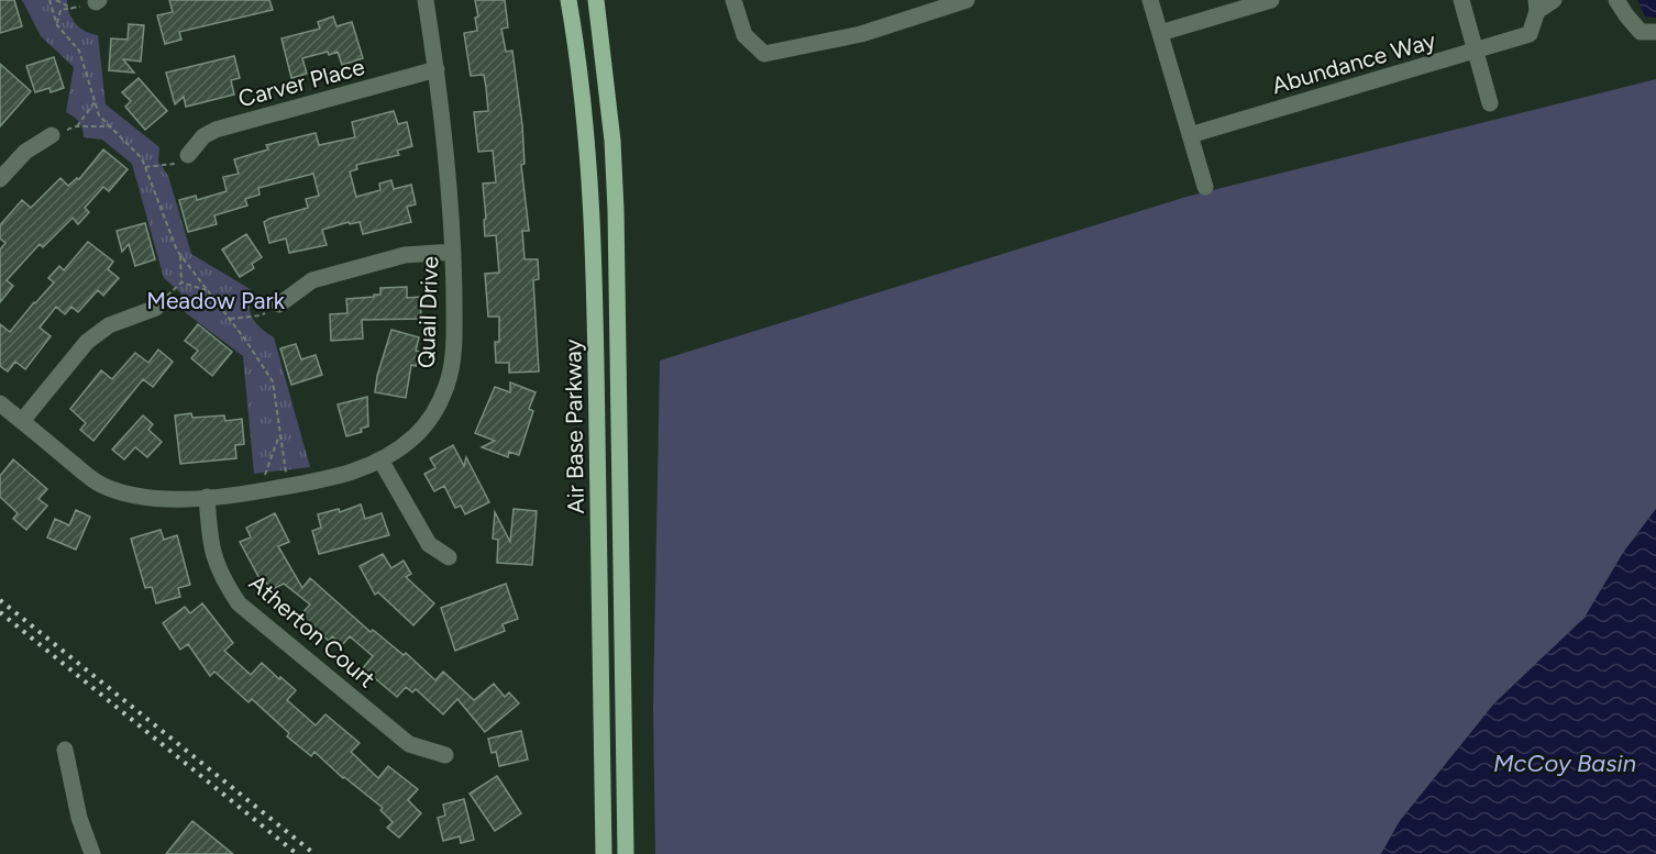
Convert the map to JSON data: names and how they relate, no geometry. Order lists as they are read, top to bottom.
{
  "streets": {
    "main road": ["Air Base Parkway"],
    "street": [
      "Abundance Way",
      "Carver Place",
      "Quail Drive",
      "Atherton Court"
    ]
  },
  "crossings": [
    ["Carver Place", "Quail Drive"],
    ["Quail Drive", "Atherton Court"]
  ],
  "water": ["McCoy Basin"],
  "parks": ["Meadow Park"]
}
